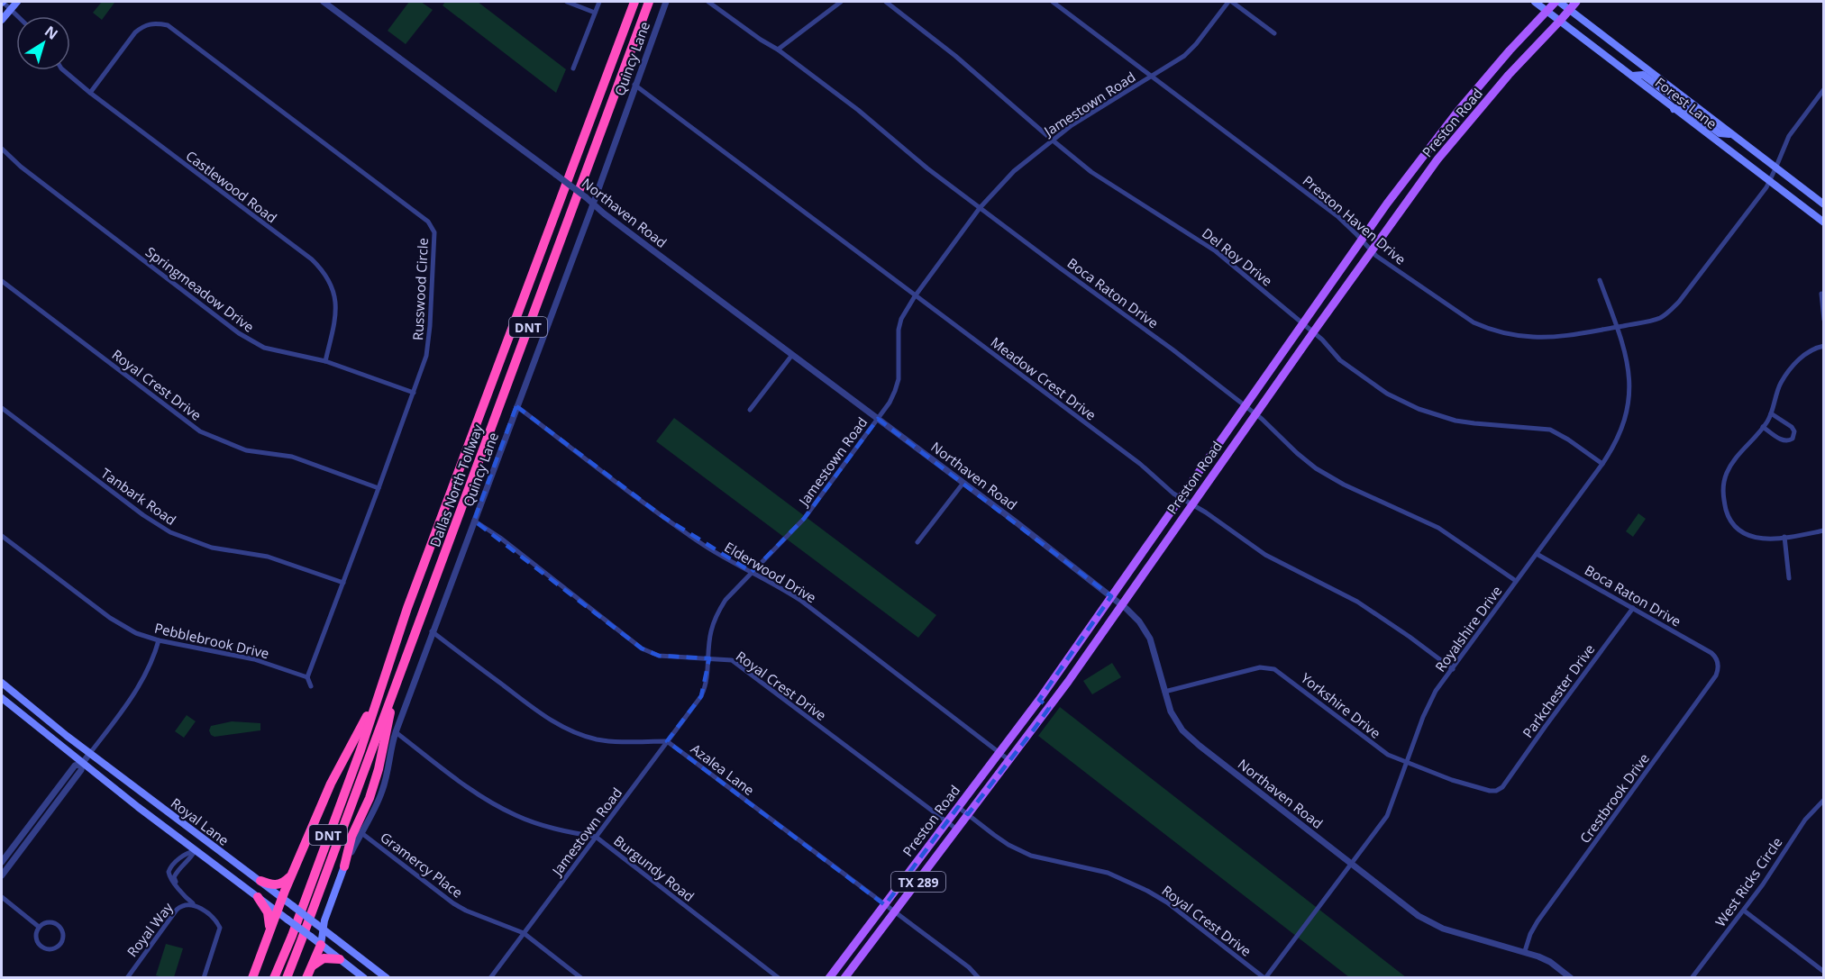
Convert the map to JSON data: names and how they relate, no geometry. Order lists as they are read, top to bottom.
{
  "streets": {
    "highway": ["DNT", "Dallas North Tollway"],
    "main road": [
      "Quincy Lane",
      "Forest Lane",
      "Preston Road",
      "Royal Lane",
      "TX 289"
    ],
    "street": [
      "Jamestown Road",
      "Castlewood Road",
      "Northaven Road",
      "Preston Haven Drive",
      "Del Roy Drive",
      "Springmeadow Drive",
      "Russwood Circle",
      "Boca Raton Drive",
      "Meadow Crest Drive",
      "Royal Crest Drive",
      "Tanbark Road",
      "Elderwood Drive",
      "Royalshire Drive",
      "Pebblebrook Drive",
      "Parkchester Drive",
      "Yorkshire Drive",
      "Azalea Lane",
      "Crestbrook Drive",
      "Gramercy Place",
      "Burgundy Road",
      "West Ricks Circle",
      "Royal Way"
    ]
  },
  "crossings": [
    ["Quincy Lane", "Northaven Road"],
    ["Quincy Lane", "Meadow Crest Drive"],
    ["Quincy Lane", "Royal Crest Drive"],
    ["Quincy Lane", "Elderwood Drive"],
    ["Quincy Lane", "Royal Lane"],
    ["Quincy Lane", "Gramercy Place"],
    ["Quincy Lane", "Burgundy Road"],
    ["Forest Lane", "Preston Road"],
    ["Forest Lane", "Preston Haven Drive"],
    ["Jamestown Road", "Northaven Road"],
    ["Jamestown Road", "Preston Haven Drive"],
    ["Jamestown Road", "Del Roy Drive"],
    ["Jamestown Road", "Boca Raton Drive"],
    ["Jamestown Road", "Meadow Crest Drive"],
    ["Jamestown Road", "Royal Crest Drive"],
    ["Jamestown Road", "Elderwood Drive"],
    ["Jamestown Road", "Azalea Lane"],
    ["Jamestown Road", "Gramercy Place"],
    ["Jamestown Road", "Burgundy Road"],
    ["Preston Road", "Northaven Road"],
    ["Preston Road", "Preston Haven Drive"],
    ["Preston Road", "Del Roy Drive"],
    ["Preston Road", "Boca Raton Drive"],
    ["Preston Road", "Meadow Crest Drive"],
    ["Preston Road", "Royal Crest Drive"],
    ["Preston Road", "Elderwood Drive"],
    ["Preston Road", "Azalea Lane"],
    ["Castlewood Road", "Springmeadow Drive"],
    ["Castlewood Road", "Russwood Circle"],
    ["Northaven Road", "Royalshire Drive"],
    ["Northaven Road", "Yorkshire Drive"],
    ["Northaven Road", "Crestbrook Drive"],
    ["Preston Haven Drive", "Royalshire Drive"],
    ["Del Roy Drive", "Royalshire Drive"],
    ["Springmeadow Drive", "Russwood Circle"],
    ["Russwood Circle", "Royal Crest Drive"],
    ["Russwood Circle", "Tanbark Road"],
    ["Russwood Circle", "Pebblebrook Drive"],
    ["Boca Raton Drive", "Royalshire Drive"],
    ["Boca Raton Drive", "Parkchester Drive"],
    ["Boca Raton Drive", "Crestbrook Drive"],
    ["Meadow Crest Drive", "Royalshire Drive"],
    ["Royal Crest Drive", "Royalshire Drive"],
    ["Royalshire Drive", "Yorkshire Drive"],
    ["Parkchester Drive", "Yorkshire Drive"],
    ["Royal Lane", "Royal Way"]
  ],
  "north": "top right"
}
